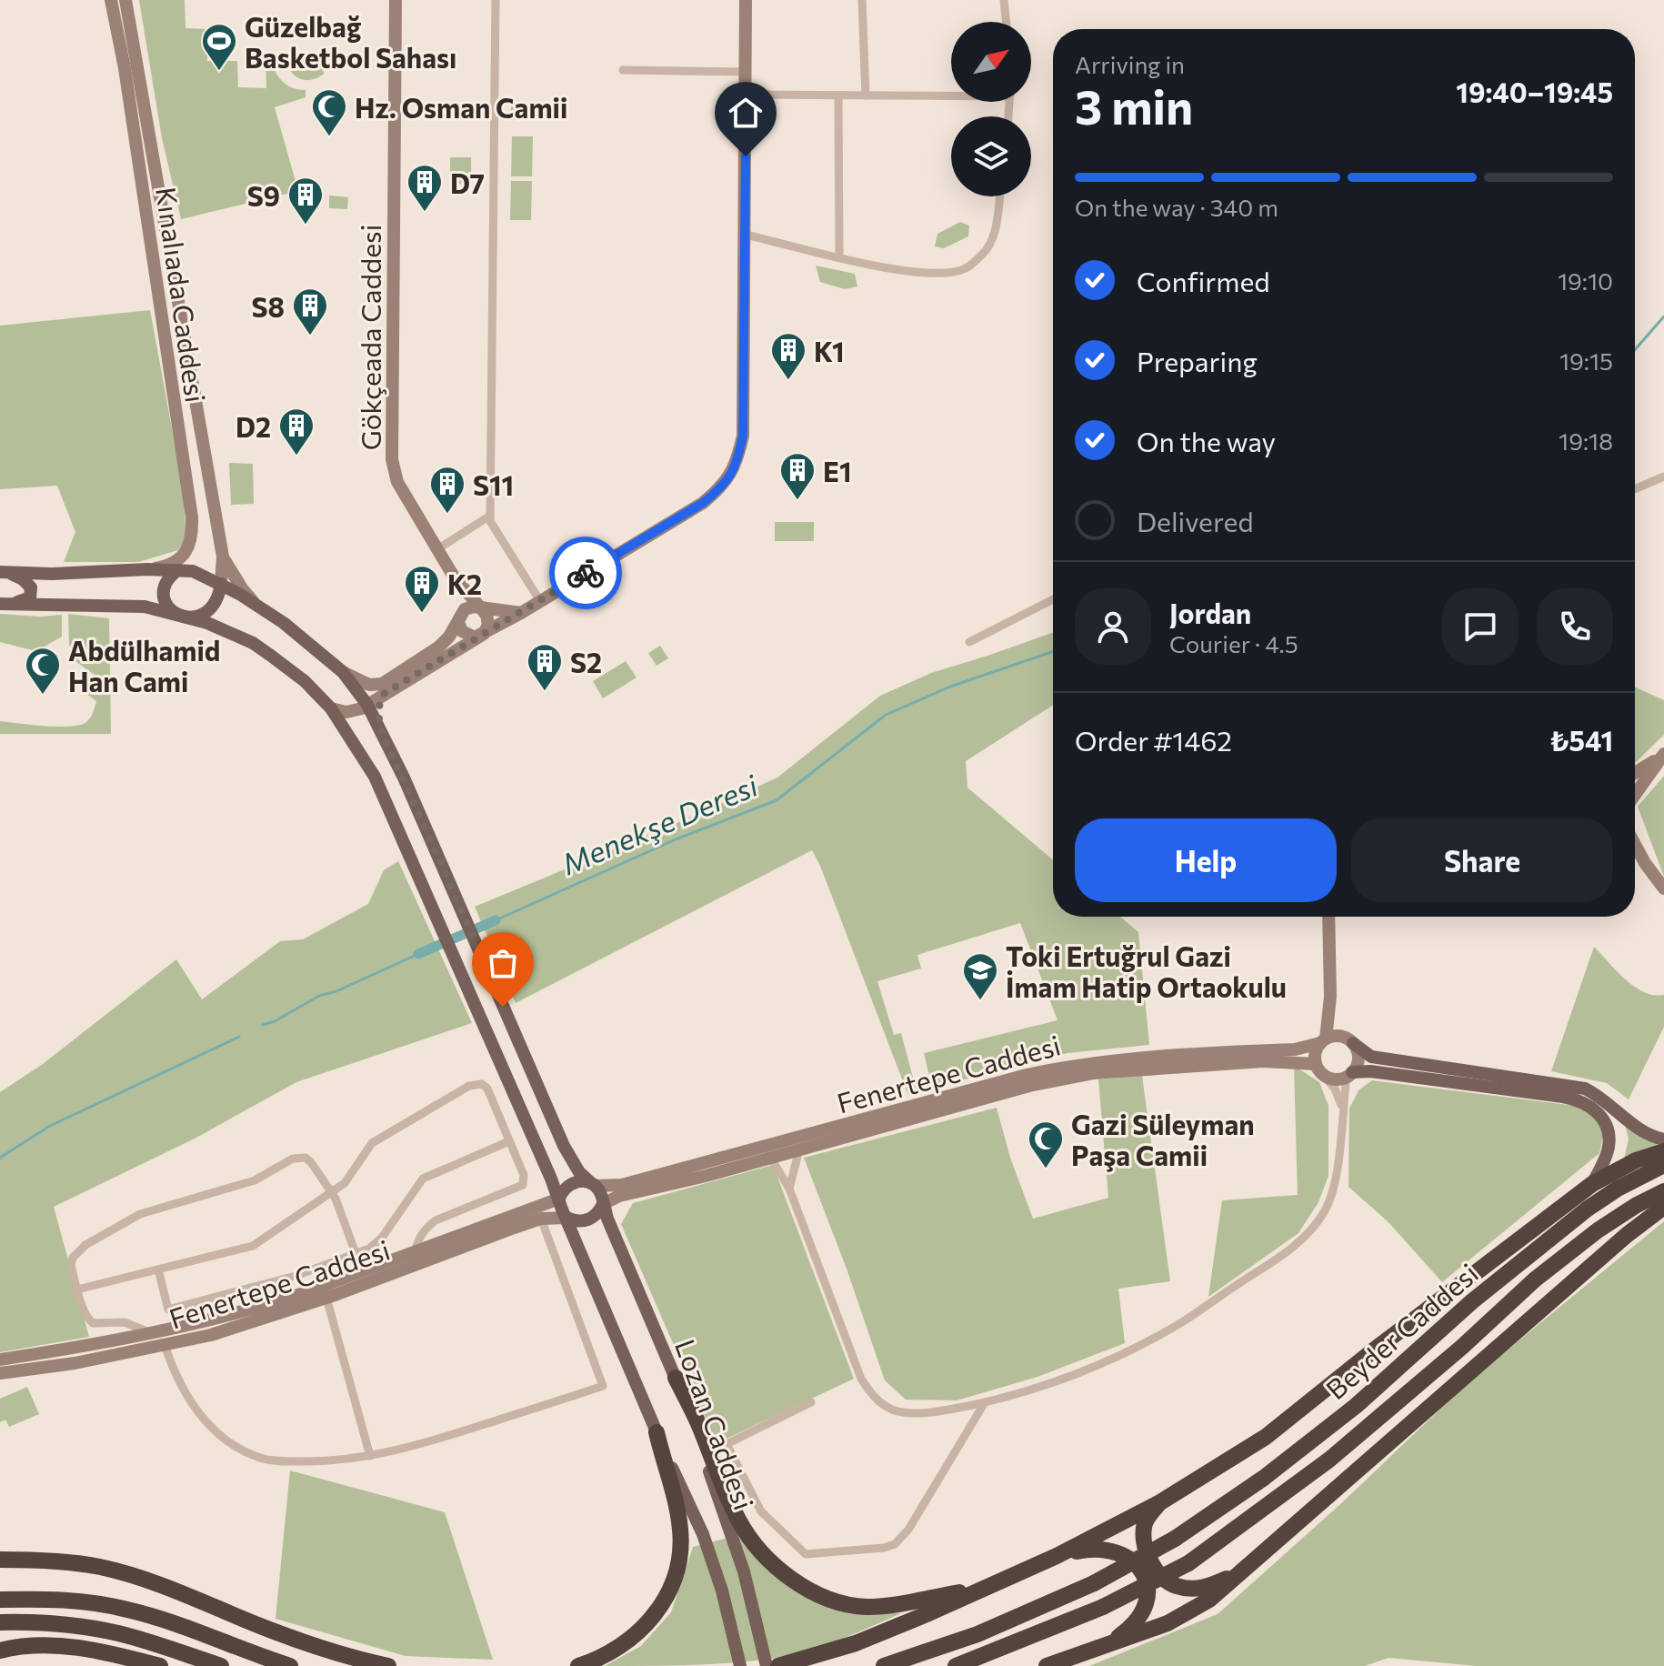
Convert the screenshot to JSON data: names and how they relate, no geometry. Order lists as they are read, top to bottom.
{
  "streets": {
    "highway": ["Beyder Caddesi"],
    "main road": ["Lozan Caddesi"],
    "street": ["Kınalıada Caddesi", "Gökçeada Caddesi", "Fenertepe Caddesi"]
  },
  "crossings": [
    ["Fenertepe Caddesi", "Lozan Caddesi"]
  ],
  "water": ["Menekşe Deresi"],
  "places": {
    "sports": ["Güzelbağ Basketbol Sahası"],
    "mosque": ["Hz. Osman Camii", "Abdülhamid Han Cami", "Gazi Süleyman Paşa Camii"],
    "building": [
      "D7",
      "S9",
      "S8",
      "K1",
      "D2",
      "E1",
      "S11",
      "K2",
      "S2"
    ],
    "school or university": ["Toki Ertuğrul Gazi İmam Hatip Ortaokulu"]
  },
  "north": "top right",
  "page": {
    "heading": ["3 min", "Arriving in", "19:40–19:45"],
    "panel": [
      "Jordan",
      "Courier · 4.5",
      "Order #1462",
      "₺541"
    ],
    "bar": "On the way · 340 m",
    "list": [
      ["Confirmed", "19:10"],
      ["Preparing", "19:15"],
      ["On the way", "19:18"],
      "Delivered"
    ],
    "buttons": ["Help", "Share"]
  }
}
